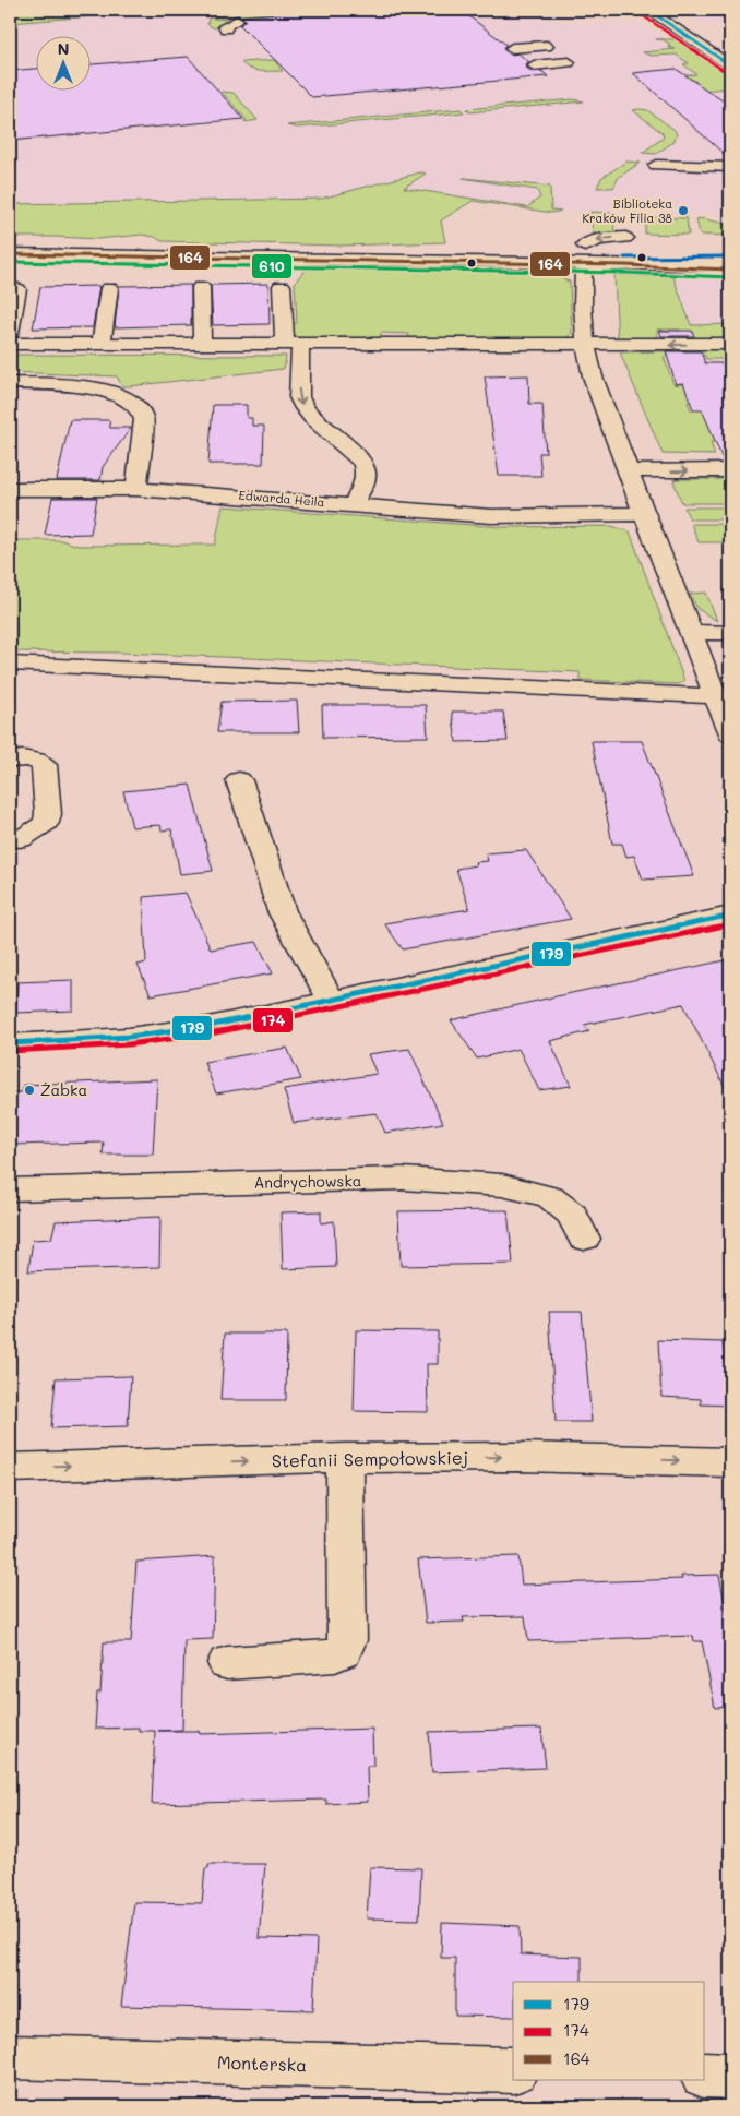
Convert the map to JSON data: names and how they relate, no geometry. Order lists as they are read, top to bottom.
{
  "streets": {
    "street": [
      "Edwarda Heila",
      "Andrychowska",
      "Stefanii Sempołowskiej",
      "Monterska"
    ]
  },
  "one_way": ["Stefanii Sempołowskiej"],
  "places": ["Biblioteka Kraków Filia 38", "Żabka"],
  "lines": [
    "transit line 179",
    "transit line 174",
    "transit line 164",
    "transit line 610"
  ],
  "legend": ["179", "174", "164"],
  "north": "top"
}
